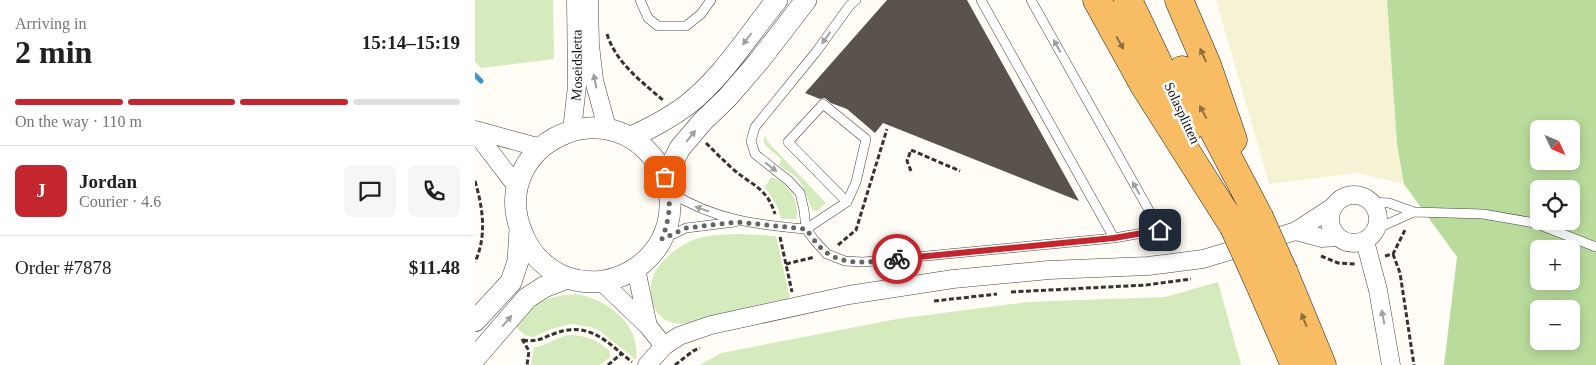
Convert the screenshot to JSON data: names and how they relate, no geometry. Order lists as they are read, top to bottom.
{
  "streets": {
    "highway": ["Solasplitten"],
    "street": ["Moseidsletta"]
  },
  "north": "bottom right",
  "page": {
    "heading": ["2 min", "Arriving in", "15:14–15:19"],
    "panel": [
      "Jordan",
      "Courier · 4.6",
      "Order #7878",
      "$11.48"
    ],
    "bar": "On the way · 110 m",
    "map_buttons": ["+", "−"],
    "round": "J"
  }
}
